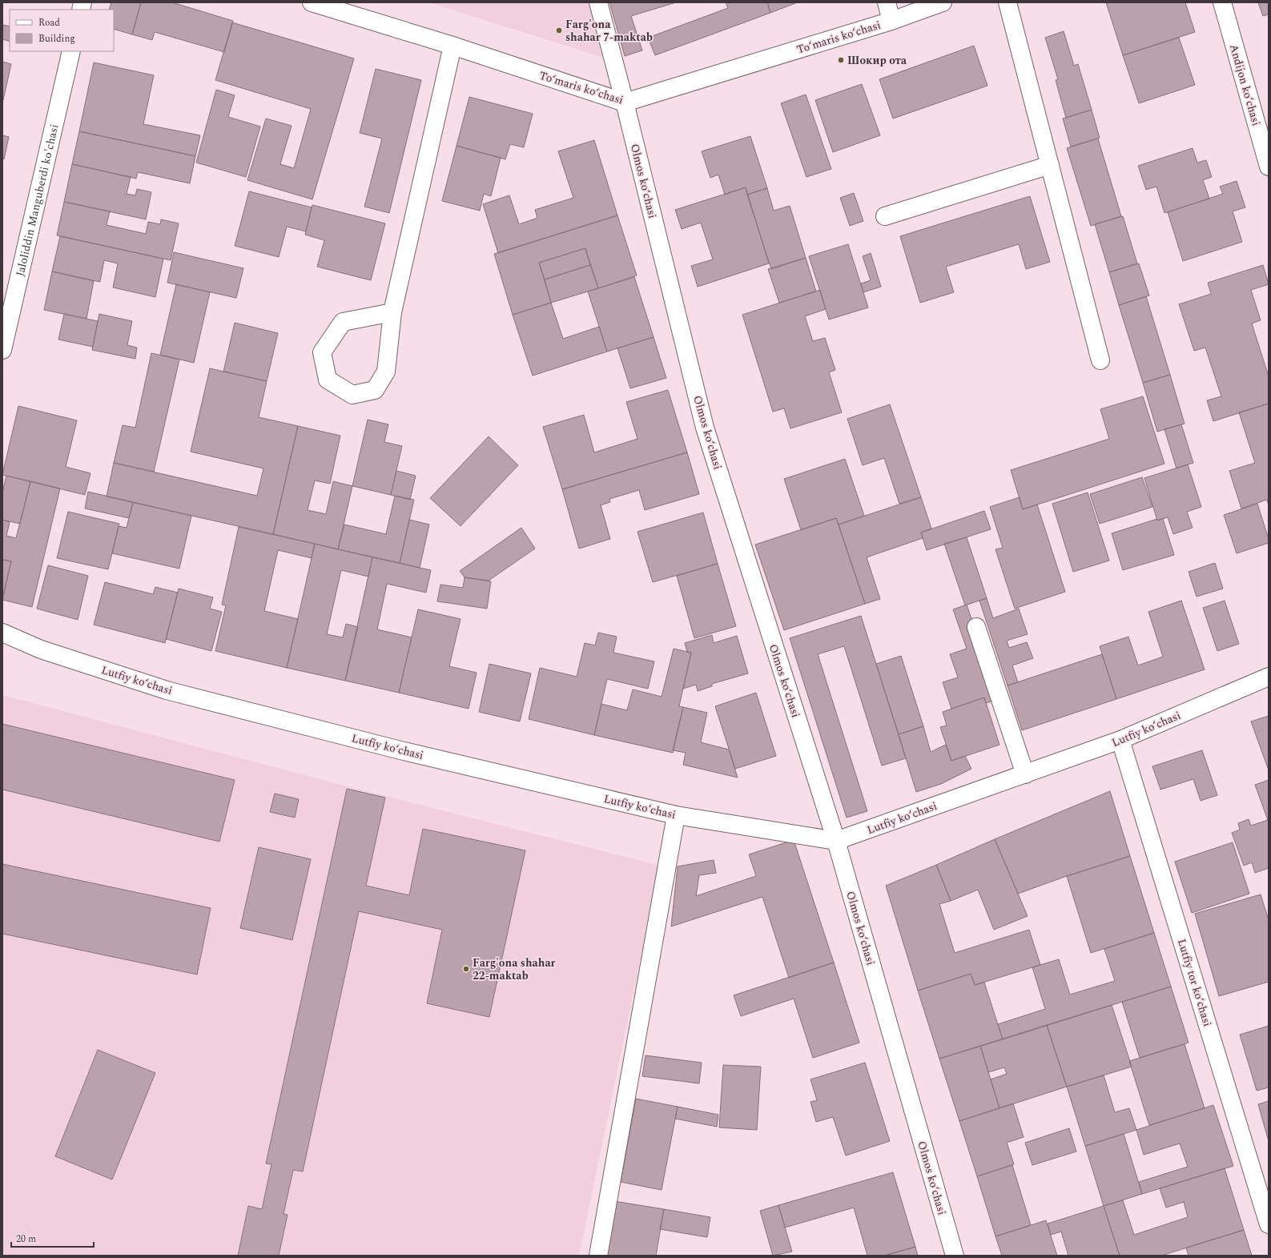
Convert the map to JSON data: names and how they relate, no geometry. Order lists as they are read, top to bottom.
{
  "streets": {
    "street": [
      "Toʻmaris koʻchasi",
      "Andijon koʻchasi",
      "Olmos koʻchasi",
      "Jaloliddin Manguberdi ko'chasi",
      "Lutfiy koʻchasi",
      "Lutfiy tor koʻchasi"
    ]
  },
  "crossings": [
    ["Toʻmaris koʻchasi", "Olmos koʻchasi"],
    ["Olmos koʻchasi", "Lutfiy koʻchasi"],
    ["Lutfiy koʻchasi", "Lutfiy tor koʻchasi"]
  ],
  "places": ["Farg'ona shahar 7-maktab", "Шокир ота", "Farg'ona shahar 22-maktab"],
  "legend": ["Road", "Building"],
  "scale_bar": "20 m"
}
